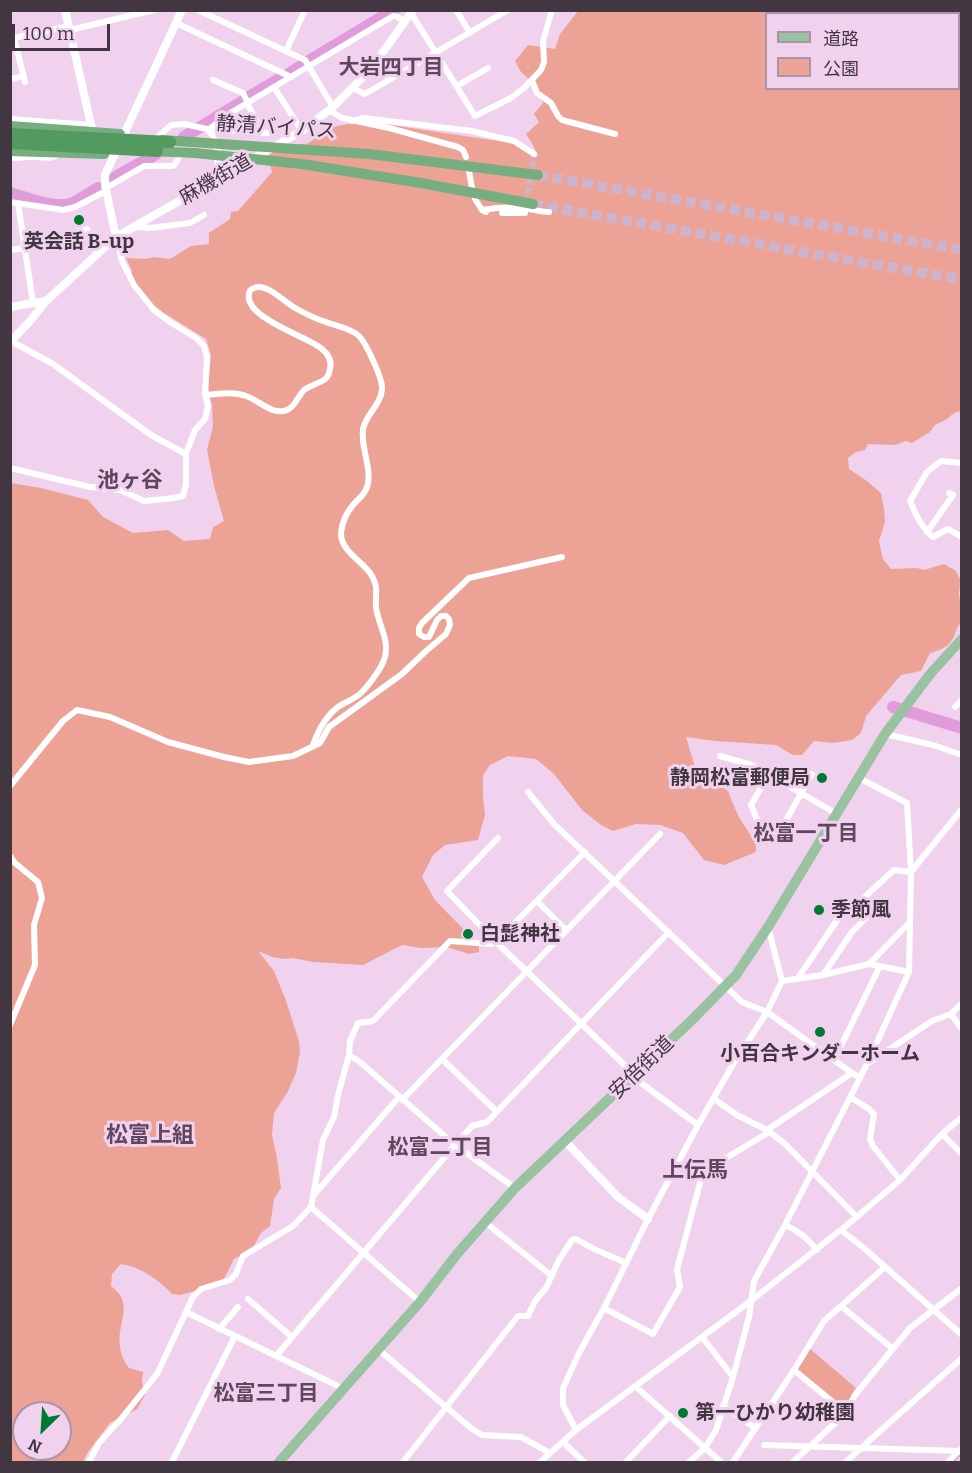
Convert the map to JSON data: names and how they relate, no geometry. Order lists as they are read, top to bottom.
{
  "streets": {
    "highway": ["静清バイパス"],
    "main road": ["安倍街道"],
    "street": ["麻機街道"]
  },
  "districts": [
    "大岩四丁目",
    "池ヶ谷",
    "松富一丁目",
    "松富上組",
    "松富二丁目",
    "上伝馬",
    "松富三丁目"
  ],
  "places": [
    "英会話 B-up",
    "静岡松富郵便局",
    "季節風",
    "白髭神社",
    "小百合キンダーホーム",
    "第一ひかり幼稚園"
  ],
  "legend": ["道路", "公園"],
  "scale_bar": "100 m",
  "north": "bottom left"
}
